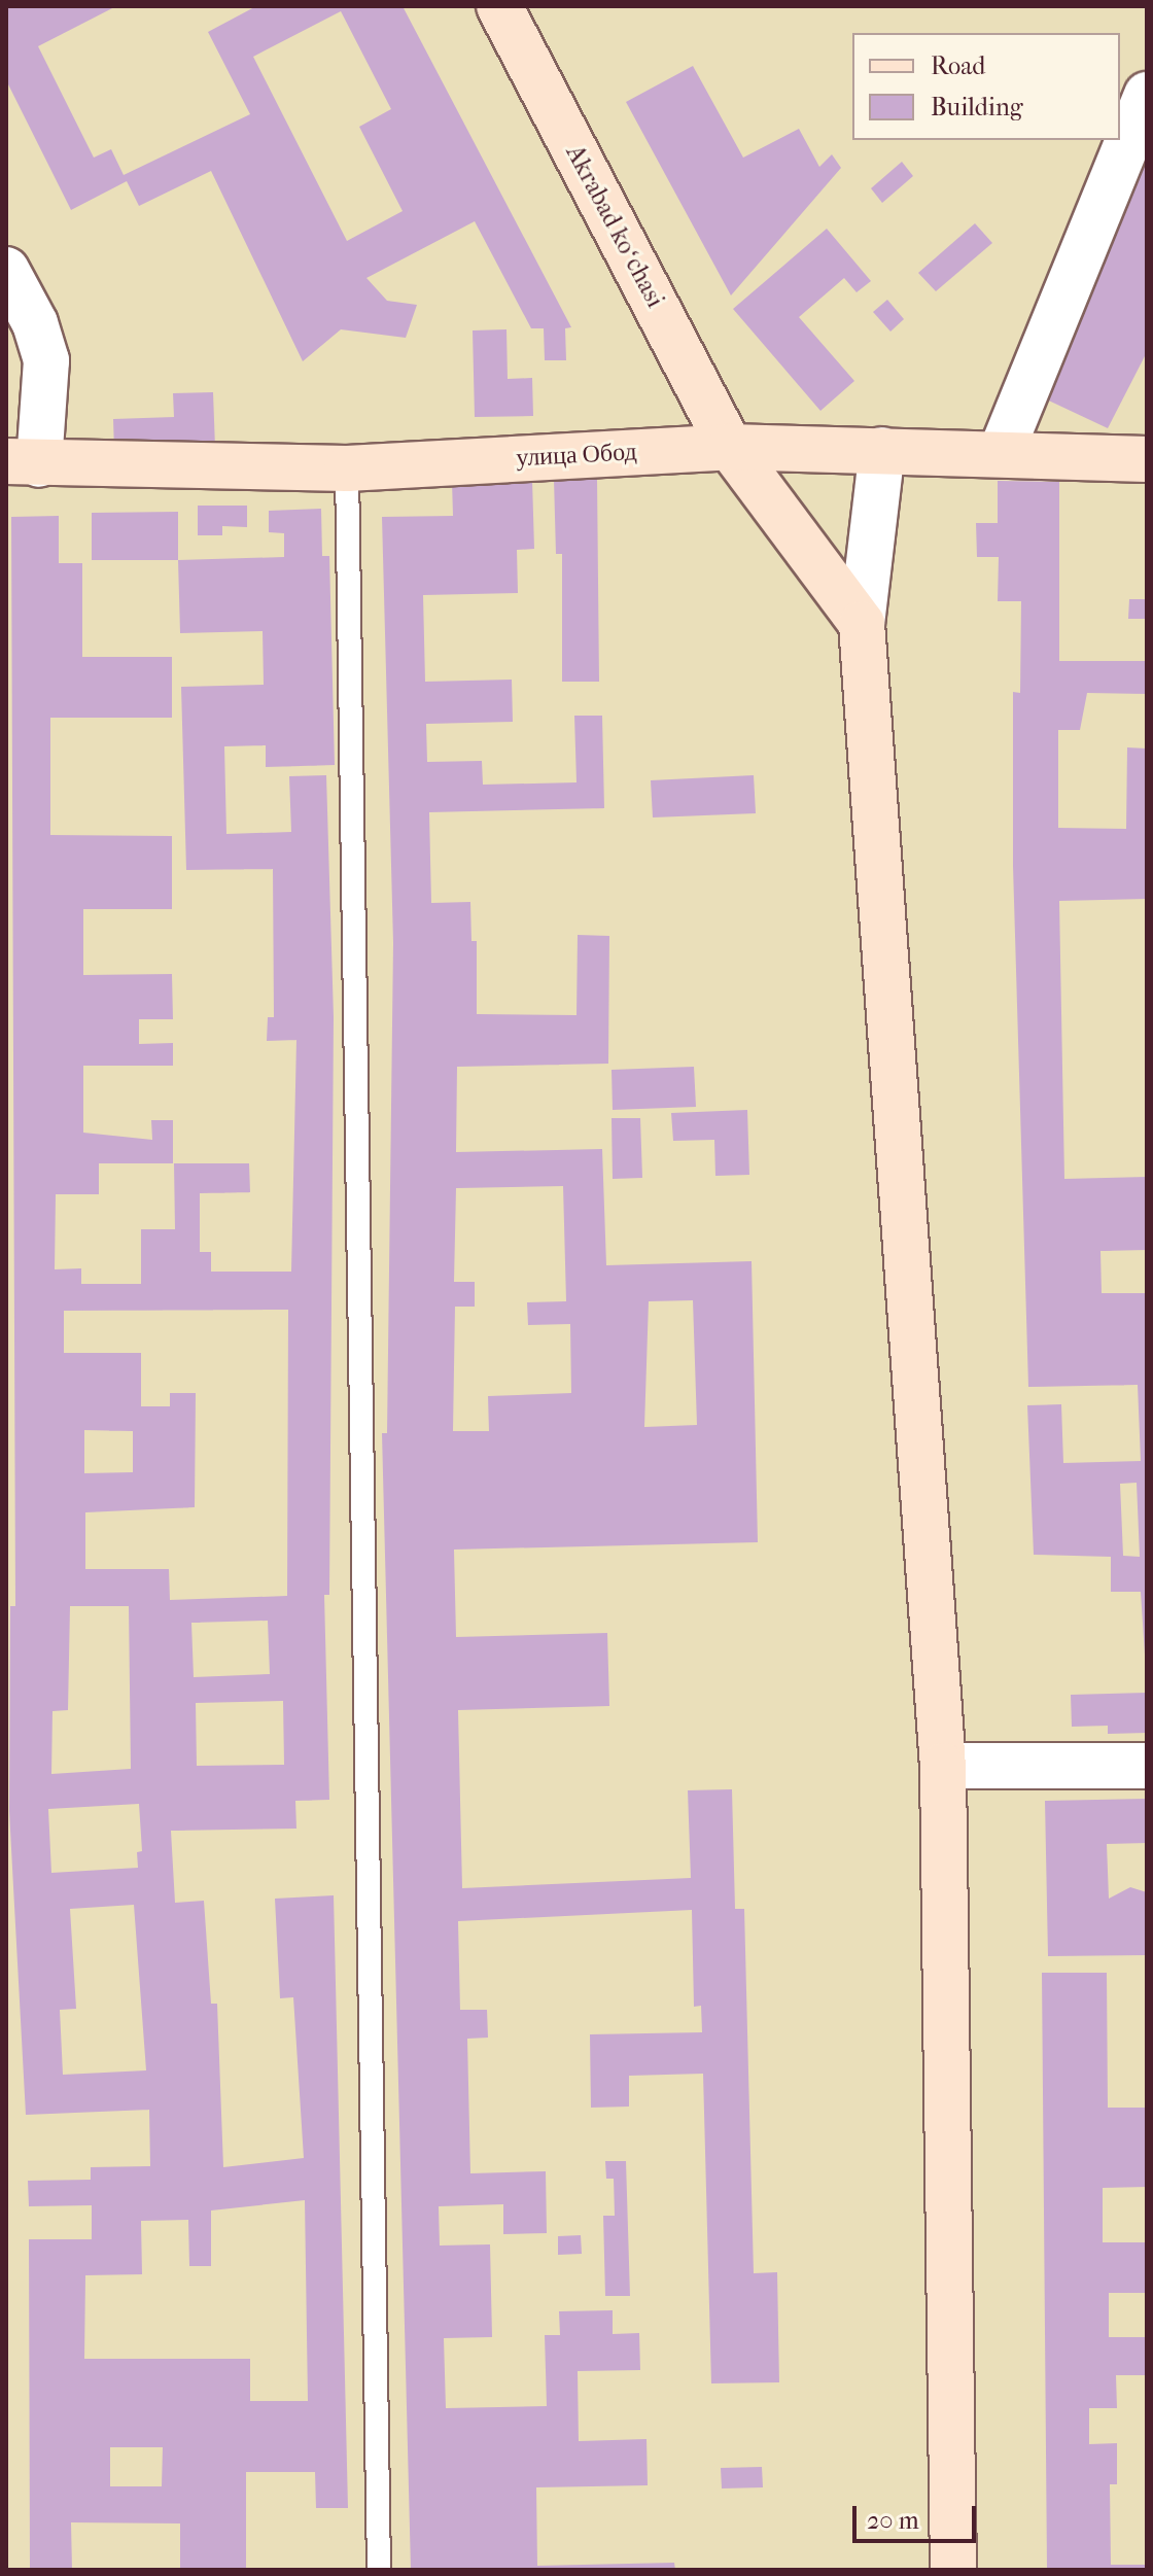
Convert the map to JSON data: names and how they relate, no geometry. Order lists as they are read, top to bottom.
{
  "streets": {
    "street": ["Akrabad koʻchasi", "улица Обод"]
  },
  "crossings": [
    ["Akrabad koʻchasi", "улица Обод"]
  ],
  "legend": ["Road", "Building"],
  "scale_bar": "20 m"
}
